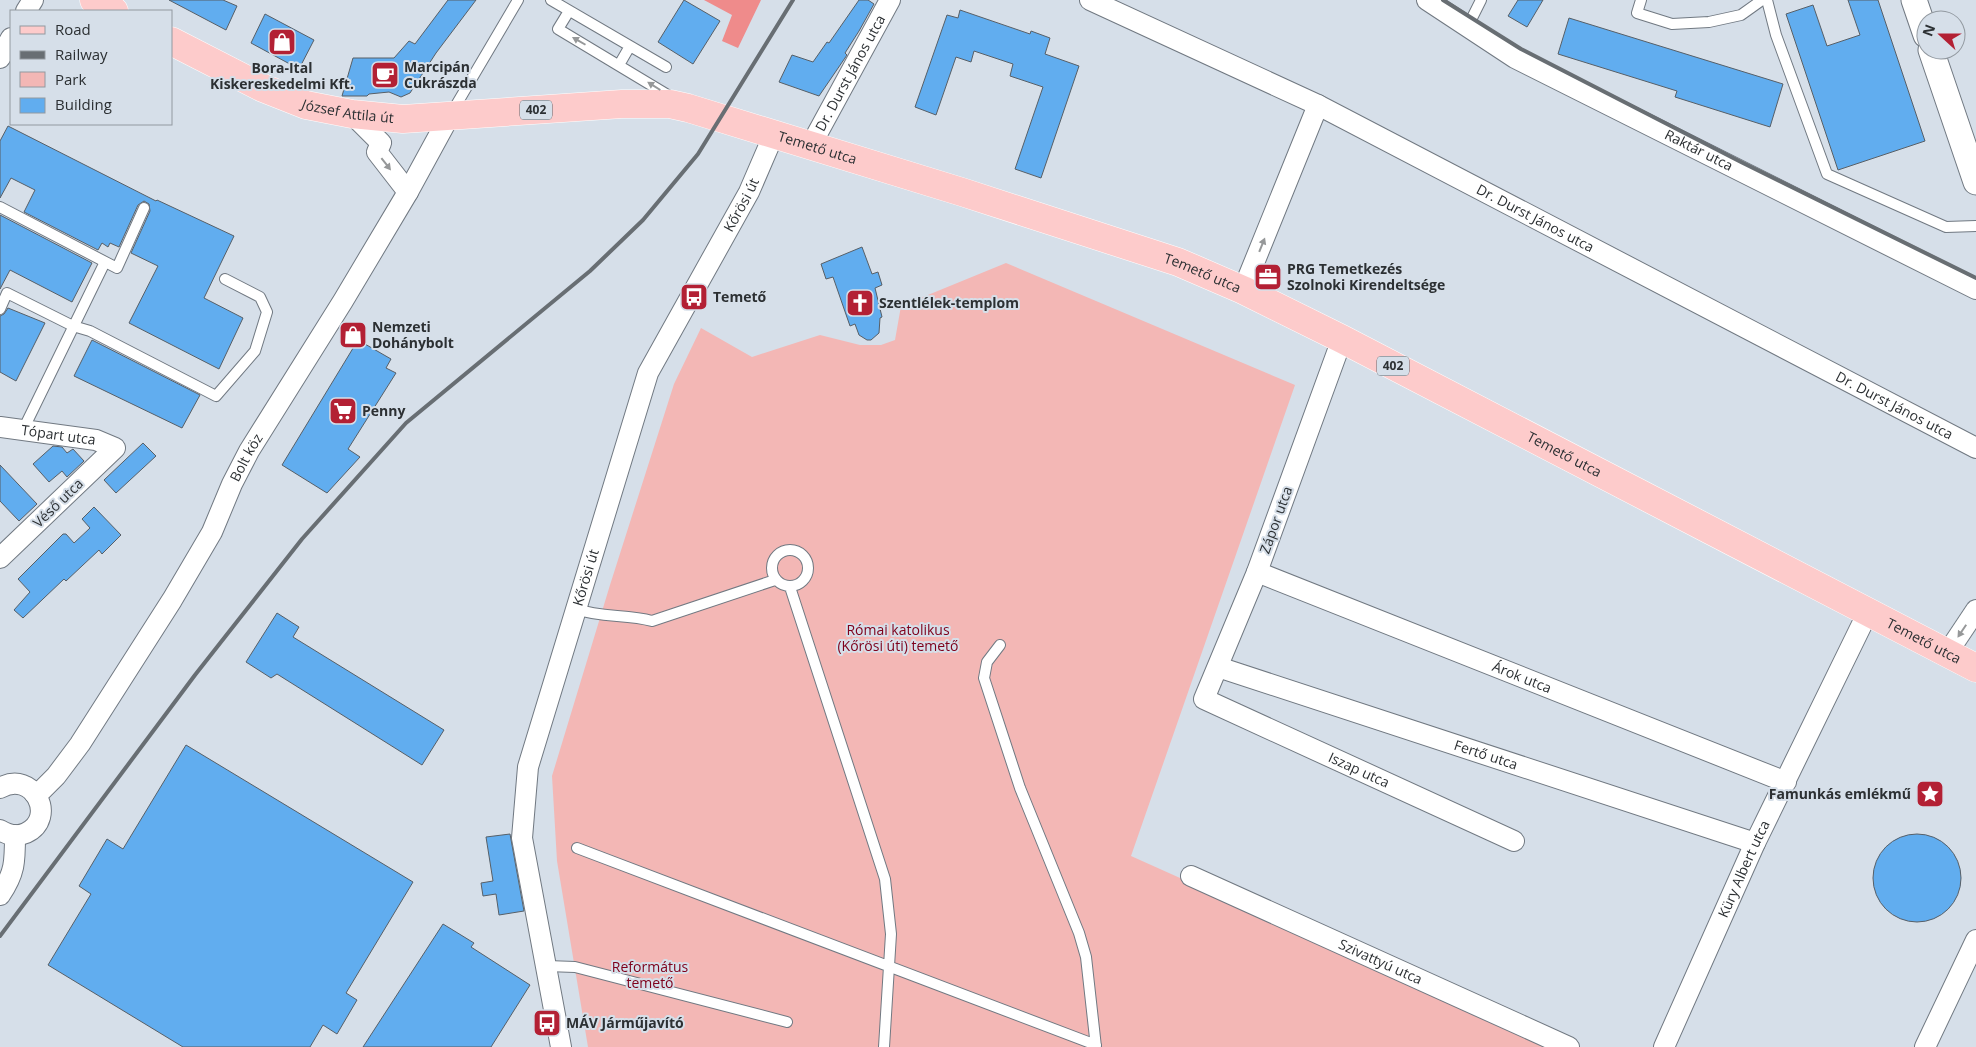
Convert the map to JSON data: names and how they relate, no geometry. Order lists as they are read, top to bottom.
{
  "streets": {
    "main road": ["József Attila út", "402", "Temető utca"],
    "street": [
      "Dr. Durst János utca",
      "Raktár utca",
      "Kőrösi út",
      "Tópart utca",
      "Bolt köz",
      "Véső utca",
      "Zápor utca",
      "Árok utca",
      "Fertő utca",
      "Iszap utca",
      "Küry Albert utca",
      "Szivattyú utca"
    ]
  },
  "crossings": [
    ["Dr. Durst János utca", "Temető utca"],
    ["József Attila út", "Temető utca"],
    ["József Attila út", "Bolt köz"],
    ["Temető utca", "Kőrösi út"],
    ["Temető utca", "Bolt köz"],
    ["Temető utca", "Zápor utca"],
    ["Temető utca", "Küry Albert utca"],
    ["Tópart utca", "Véső utca"],
    ["Zápor utca", "Árok utca"],
    ["Zápor utca", "Fertő utca"],
    ["Zápor utca", "Iszap utca"],
    ["Árok utca", "Küry Albert utca"],
    ["Fertő utca", "Küry Albert utca"]
  ],
  "parks": ["Római katolikus (Kőrösi úti) temető", "Református temető"],
  "places": {
    "shop": ["Bora-Ital Kiskereskedelmi Kft.", "Nemzeti Dohánybolt"],
    "cafe": ["Marcipán Cukrászda"],
    "office": ["PRG Temetkezés Szolnoki Kirendeltsége"],
    "bus stop": ["Temető", "MÁV Járműjavító"],
    "church": ["Szentlélek-templom"],
    "supermarket": ["Penny"],
    "place": ["Famunkás emlékmű"]
  },
  "legend": [
    "Road",
    "Railway",
    "Park",
    "Building"
  ],
  "north": "left"
}
